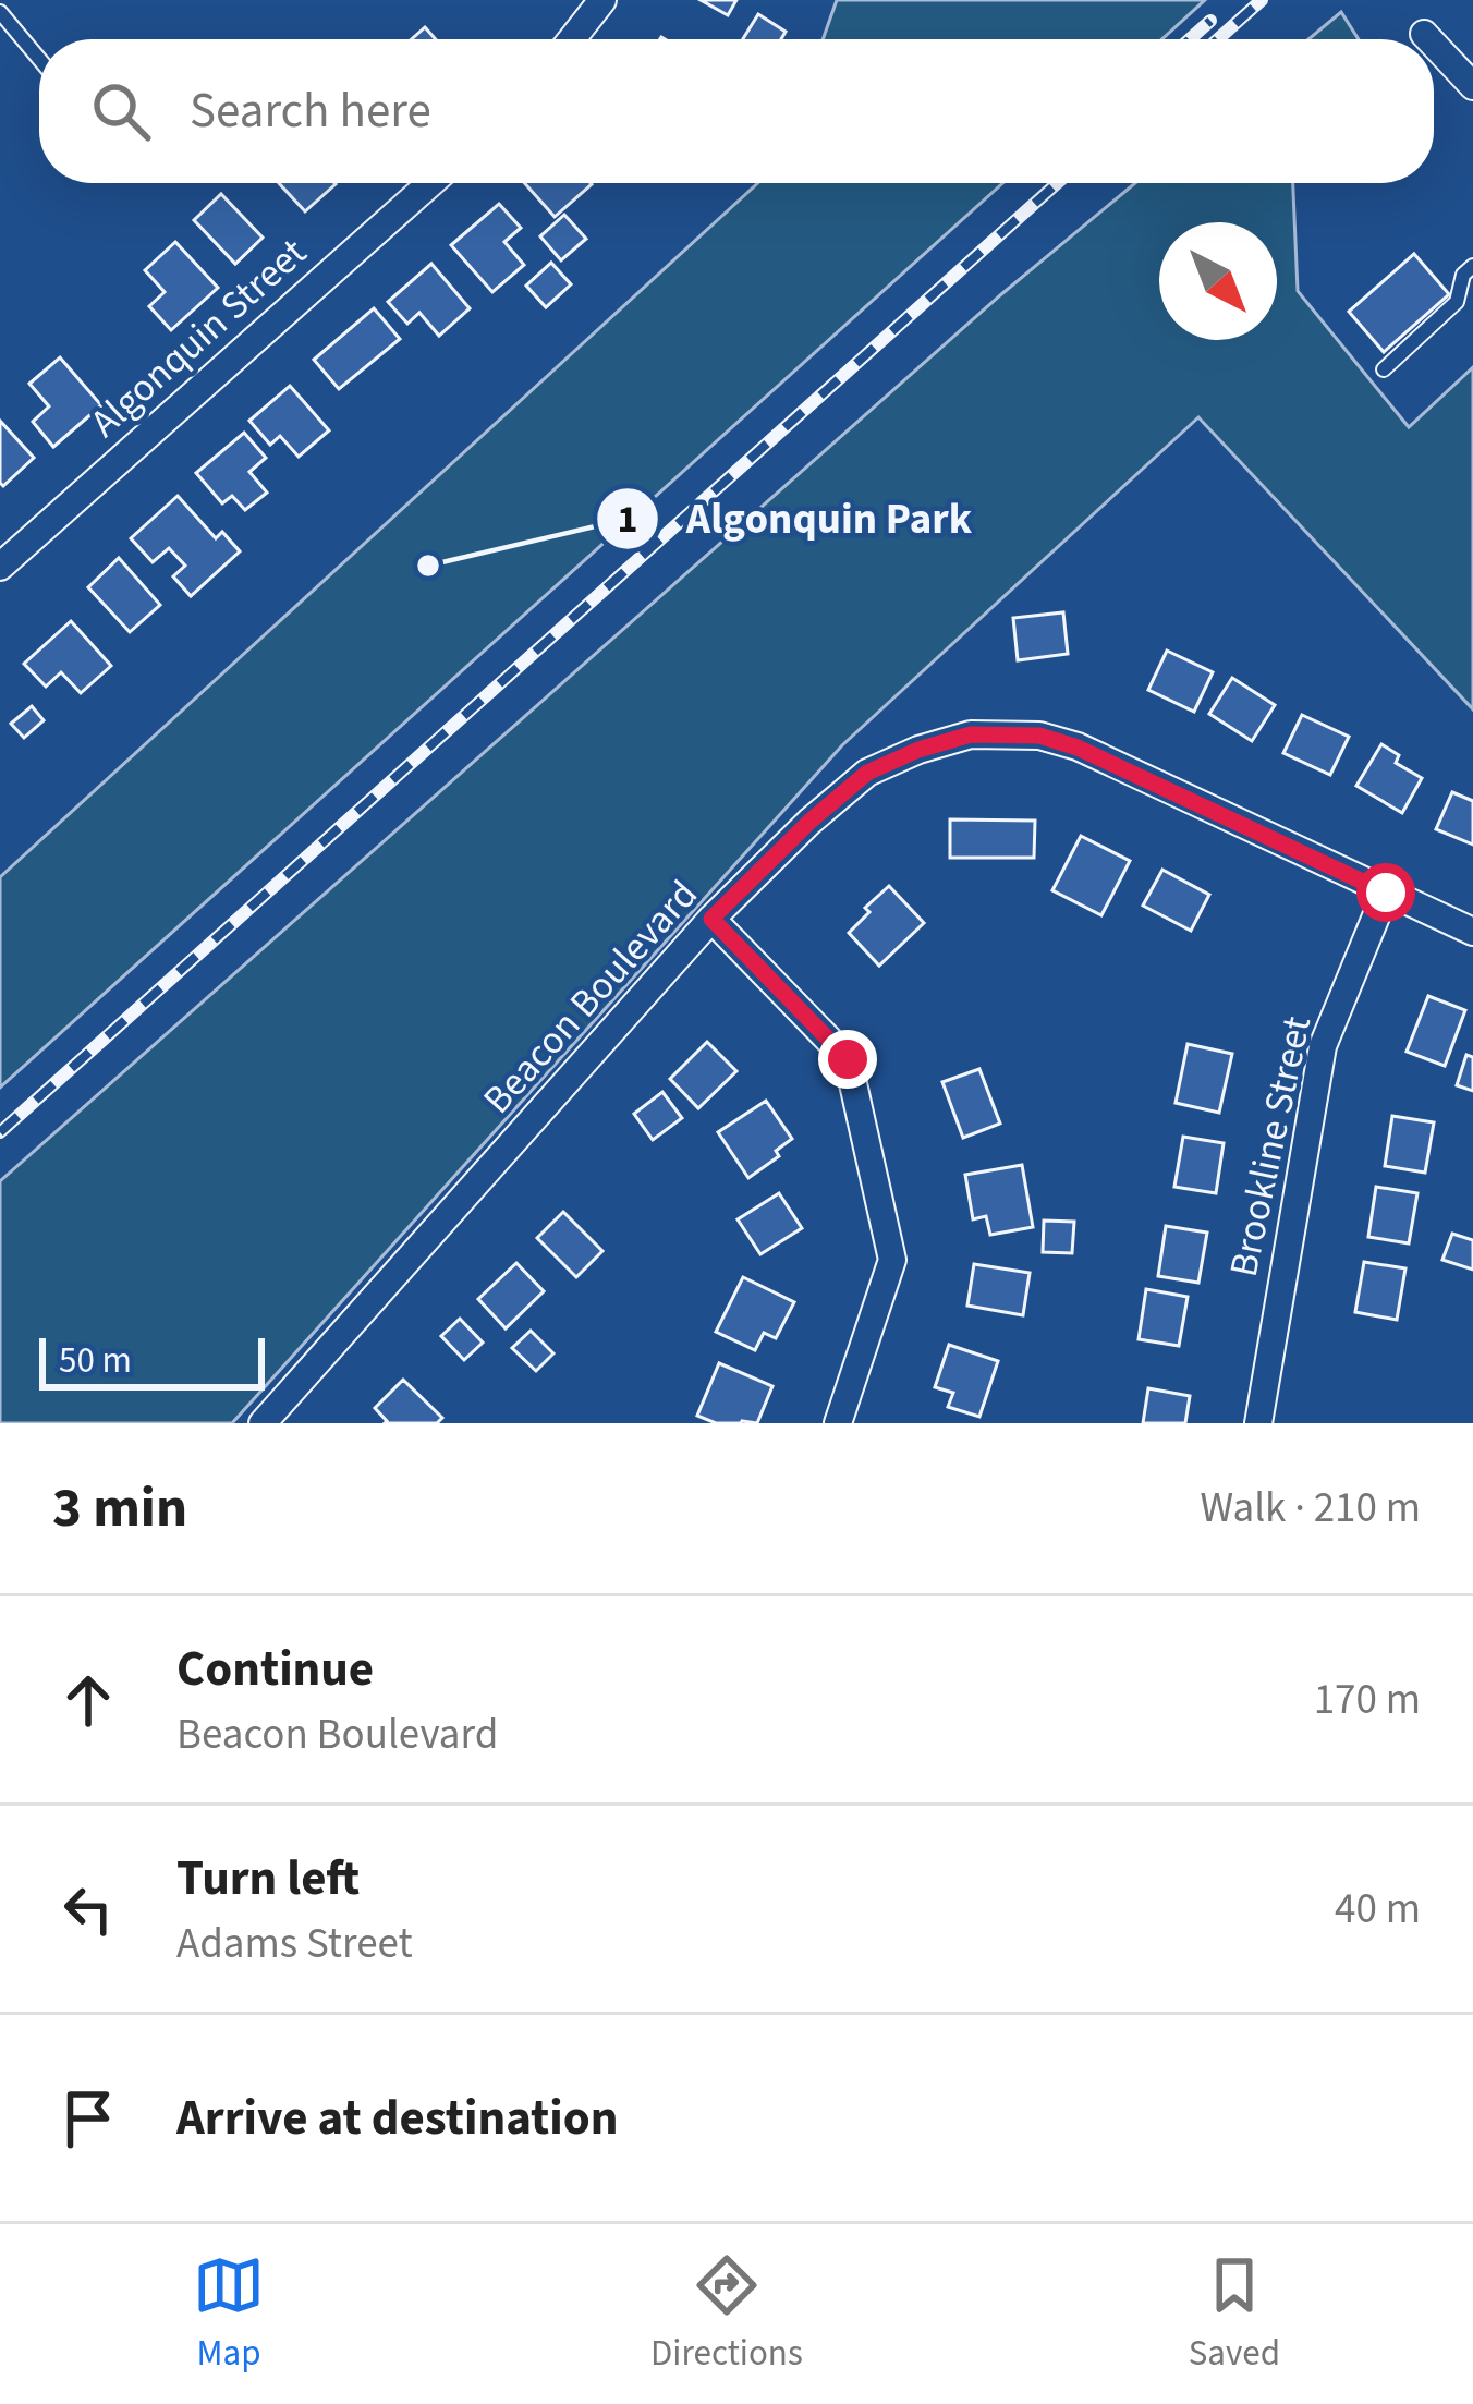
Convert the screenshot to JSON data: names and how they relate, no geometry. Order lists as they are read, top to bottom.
{
  "streets": {
    "street": ["Algonquin Street", "Beacon Boulevard", "Brookline Street"]
  },
  "crossings": [
    ["Beacon Boulevard", "Brookline Street"]
  ],
  "places": ["Algonquin Park"],
  "scale_bar": "50 m",
  "north": "bottom right",
  "page": {
    "search": "Search here",
    "scale": "50 m",
    "heading": ["3 min", "Walk · 210 m"],
    "list": [
      ["Continue", "Beacon Boulevard", "170 m"],
      ["Turn left", "Adams Street", "40 m"],
      "Arrive at destination"
    ],
    "nav": ["Map", "Directions", "Saved"]
  }
}
